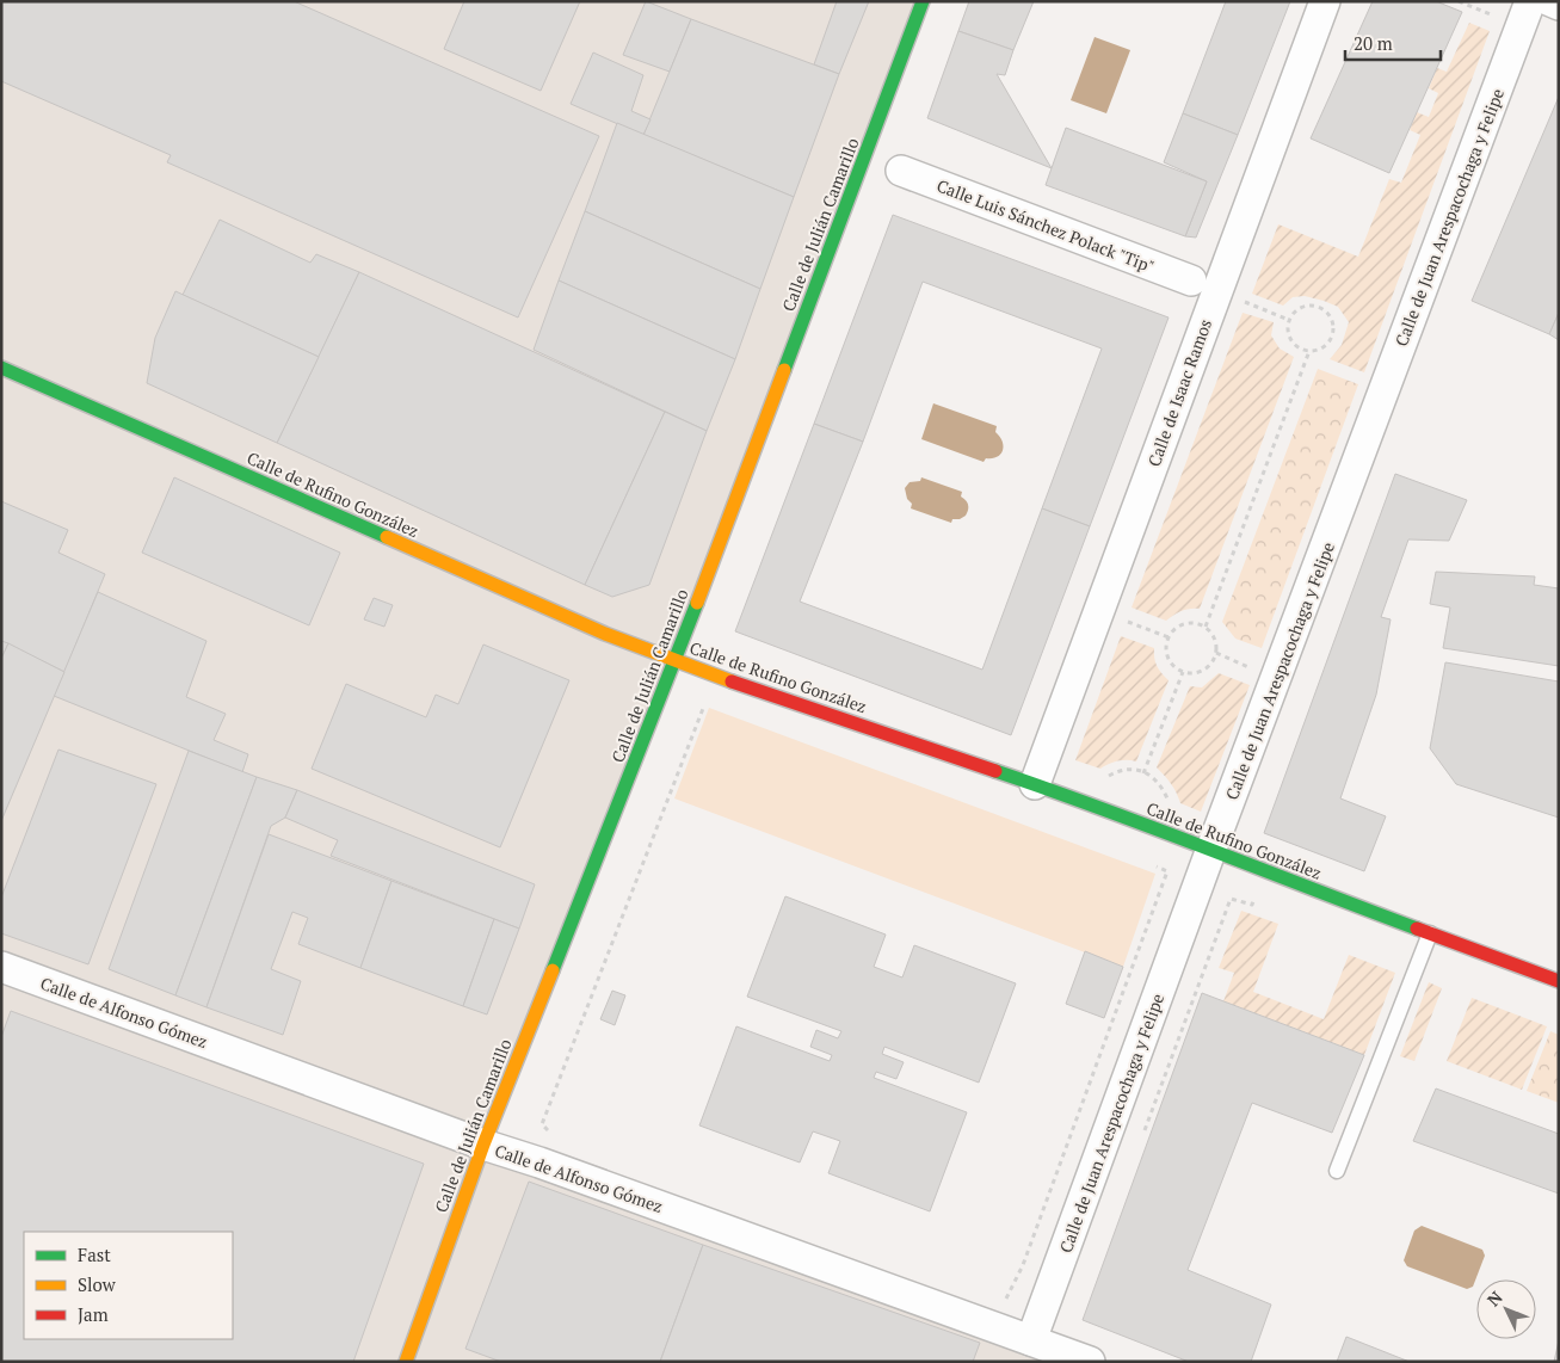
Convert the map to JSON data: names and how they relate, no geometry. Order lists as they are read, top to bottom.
{
  "streets": {
    "street": [
      "Calle de Juan Arespacochaga y Felipe",
      "Calle de Julián Camarillo",
      "Calle Luis Sánchez Polack \"Tip\"",
      "Calle de Isaac Ramos",
      "Calle de Rufino González",
      "Calle de Alfonso Gómez"
    ]
  },
  "crossings": [
    ["Calle de Juan Arespacochaga y Felipe", "Calle de Rufino González"],
    ["Calle de Juan Arespacochaga y Felipe", "Calle de Alfonso Gómez"],
    ["Calle de Julián Camarillo", "Calle de Rufino González"],
    ["Calle de Julián Camarillo", "Calle de Alfonso Gómez"],
    ["Calle de Isaac Ramos", "Calle de Rufino González"]
  ],
  "legend": ["Fast", "Slow", "Jam"],
  "scale_bar": "20 m",
  "north": "top left"
}
